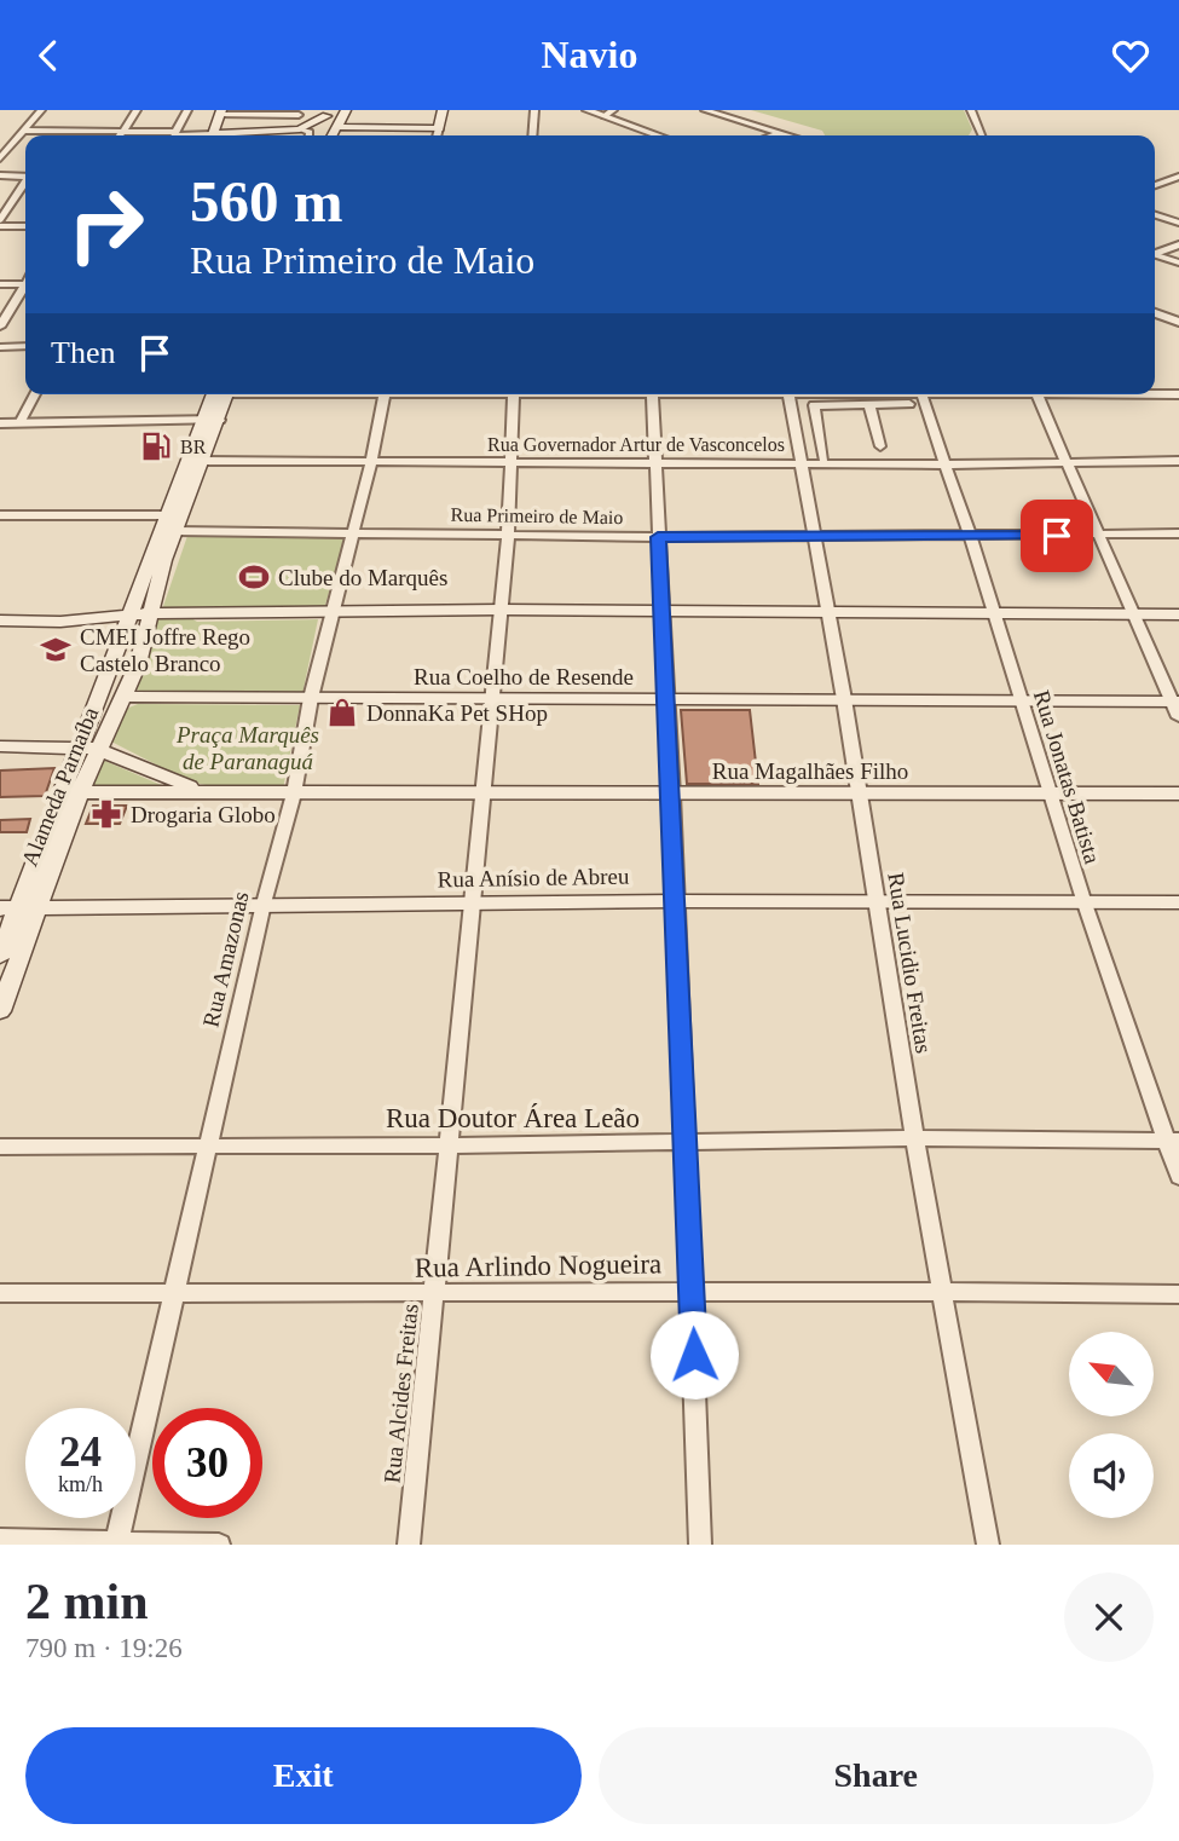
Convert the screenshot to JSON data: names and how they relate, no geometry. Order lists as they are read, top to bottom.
{
  "streets": {
    "main road": [
      "Rua Coelho de Resende",
      "Rua Magalhães Filho",
      "Alameda Parnaíba",
      "Rua Anísio de Abreu"
    ],
    "street": [
      "Rua Governador Artur de Vasconcelos",
      "Rua Primeiro de Maio",
      "Rua Jonatas Batista",
      "Rua Amazonas",
      "Rua Lucidio Freitas",
      "Rua Doutor Área Leão",
      "Rua Arlindo Nogueira",
      "Rua Alcides Freitas"
    ]
  },
  "crossings": [
    ["Rua Governador Artur de Vasconcelos", "Rua Jonatas Batista"],
    ["Rua Governador Artur de Vasconcelos", "Alameda Parnaíba"],
    ["Rua Governador Artur de Vasconcelos", "Rua Amazonas"],
    ["Rua Governador Artur de Vasconcelos", "Rua Lucidio Freitas"],
    ["Rua Governador Artur de Vasconcelos", "Rua Alcides Freitas"],
    ["Rua Primeiro de Maio", "Rua Jonatas Batista"],
    ["Rua Primeiro de Maio", "Alameda Parnaíba"],
    ["Rua Primeiro de Maio", "Rua Amazonas"],
    ["Rua Primeiro de Maio", "Rua Lucidio Freitas"],
    ["Rua Primeiro de Maio", "Rua Alcides Freitas"],
    ["Rua Coelho de Resende", "Rua Jonatas Batista"],
    ["Rua Coelho de Resende", "Alameda Parnaíba"],
    ["Rua Coelho de Resende", "Rua Amazonas"],
    ["Rua Coelho de Resende", "Rua Lucidio Freitas"],
    ["Rua Coelho de Resende", "Rua Alcides Freitas"],
    ["Rua Magalhães Filho", "Rua Jonatas Batista"],
    ["Rua Magalhães Filho", "Alameda Parnaíba"],
    ["Rua Magalhães Filho", "Rua Amazonas"],
    ["Rua Magalhães Filho", "Rua Lucidio Freitas"],
    ["Rua Magalhães Filho", "Rua Alcides Freitas"],
    ["Rua Jonatas Batista", "Rua Anísio de Abreu"],
    ["Rua Jonatas Batista", "Rua Doutor Área Leão"],
    ["Alameda Parnaíba", "Rua Anísio de Abreu"],
    ["Rua Anísio de Abreu", "Rua Amazonas"],
    ["Rua Anísio de Abreu", "Rua Lucidio Freitas"],
    ["Rua Anísio de Abreu", "Rua Alcides Freitas"],
    ["Rua Amazonas", "Rua Doutor Área Leão"],
    ["Rua Amazonas", "Rua Arlindo Nogueira"],
    ["Rua Lucidio Freitas", "Rua Doutor Área Leão"],
    ["Rua Lucidio Freitas", "Rua Arlindo Nogueira"],
    ["Rua Doutor Área Leão", "Rua Alcides Freitas"],
    ["Rua Arlindo Nogueira", "Rua Alcides Freitas"]
  ],
  "parks": ["Praça Marquês de Paranaguá"],
  "places": {
    "fuel station": ["BR"],
    "sports": ["Clube do Marquês"],
    "school or university": ["CMEI Joffre Rego Castelo Branco"],
    "shop": ["DonnaKa Pet SHop"],
    "pharmacy": ["Drogaria Globo"]
  },
  "north": "top left",
  "page": {
    "header": "Navio",
    "turn": ["560 m", "Rua Primeiro de Maio"],
    "then": "Then",
    "speed": "24 km/h",
    "limit": "30",
    "heading": ["2 min", "790 m · 19:26"],
    "buttons": ["Exit", "Share"]
  }
}
